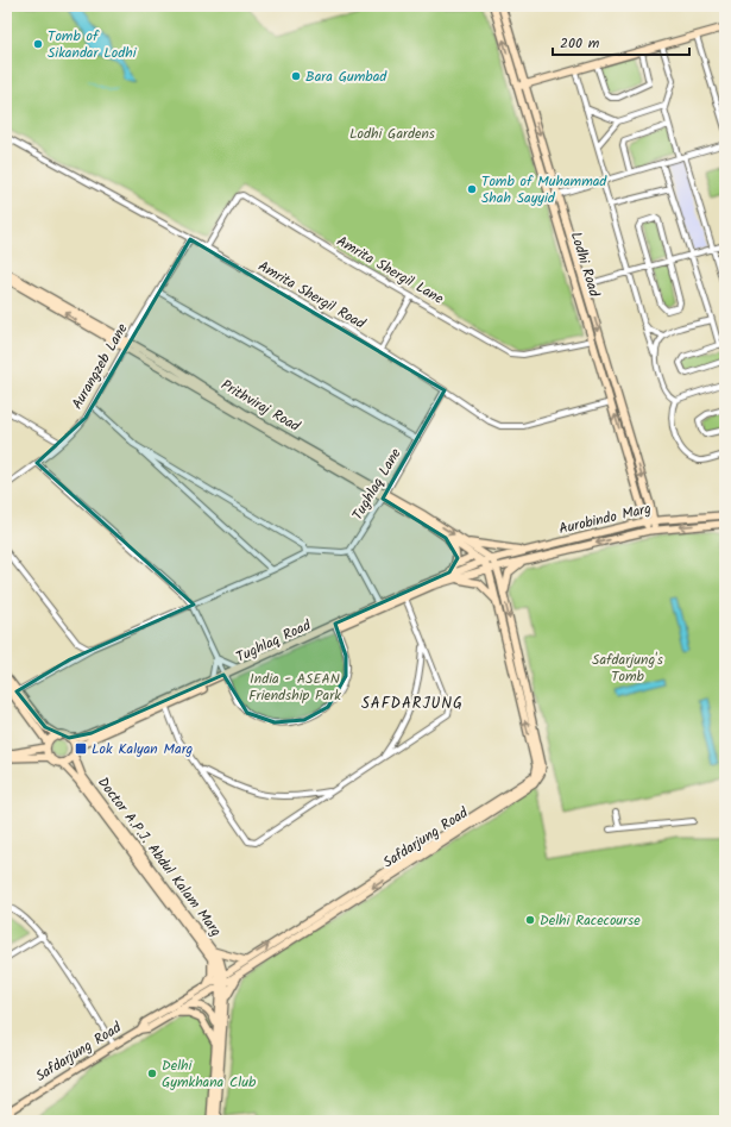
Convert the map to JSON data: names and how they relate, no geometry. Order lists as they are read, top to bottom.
{
  "streets": {
    "main road": [
      "Lodhi Road",
      "Prithviraj Road",
      "Aurobindo Marg",
      "Tughlaq Road",
      "Safdarjung Road",
      "Doctor A.P.J. Abdul Kalam Marg"
    ],
    "street": [
      "Amrita Shergil Lane",
      "Amrita Shergil Road",
      "Aurangzeb Lane",
      "Tughlaq Lane"
    ]
  },
  "crossings": [
    ["Lodhi Road", "Amrita Shergil Lane"],
    ["Lodhi Road", "Amrita Shergil Road"],
    ["Lodhi Road", "Aurobindo Marg"],
    ["Amrita Shergil Lane", "Amrita Shergil Road"],
    ["Amrita Shergil Road", "Aurangzeb Lane"],
    ["Amrita Shergil Road", "Tughlaq Lane"],
    ["Aurangzeb Lane", "Prithviraj Road"],
    ["Prithviraj Road", "Tughlaq Lane"],
    ["Prithviraj Road", "Aurobindo Marg"],
    ["Prithviraj Road", "Tughlaq Road"],
    ["Prithviraj Road", "Safdarjung Road"],
    ["Aurobindo Marg", "Tughlaq Road"],
    ["Aurobindo Marg", "Safdarjung Road"],
    ["Tughlaq Road", "Safdarjung Road"],
    ["Tughlaq Road", "Doctor A.P.J. Abdul Kalam Marg"],
    ["Safdarjung Road", "Doctor A.P.J. Abdul Kalam Marg"]
  ],
  "districts": ["SAFDARJUNG"],
  "parks": ["Lodhi Gardens", "Safdarjung's Tomb", "India - ASEAN Friendship Park"],
  "places": {
    "other": [
      "Tomb of Sikandar Lodhi",
      "Bara Gumbad",
      "Tomb of Muhammad Shah Sayyid",
      "Delhi Racecourse",
      "Delhi Gymkhana Club"
    ],
    "transit": ["Lok Kalyan Marg"]
  },
  "scale_bar": "200 m"
}
